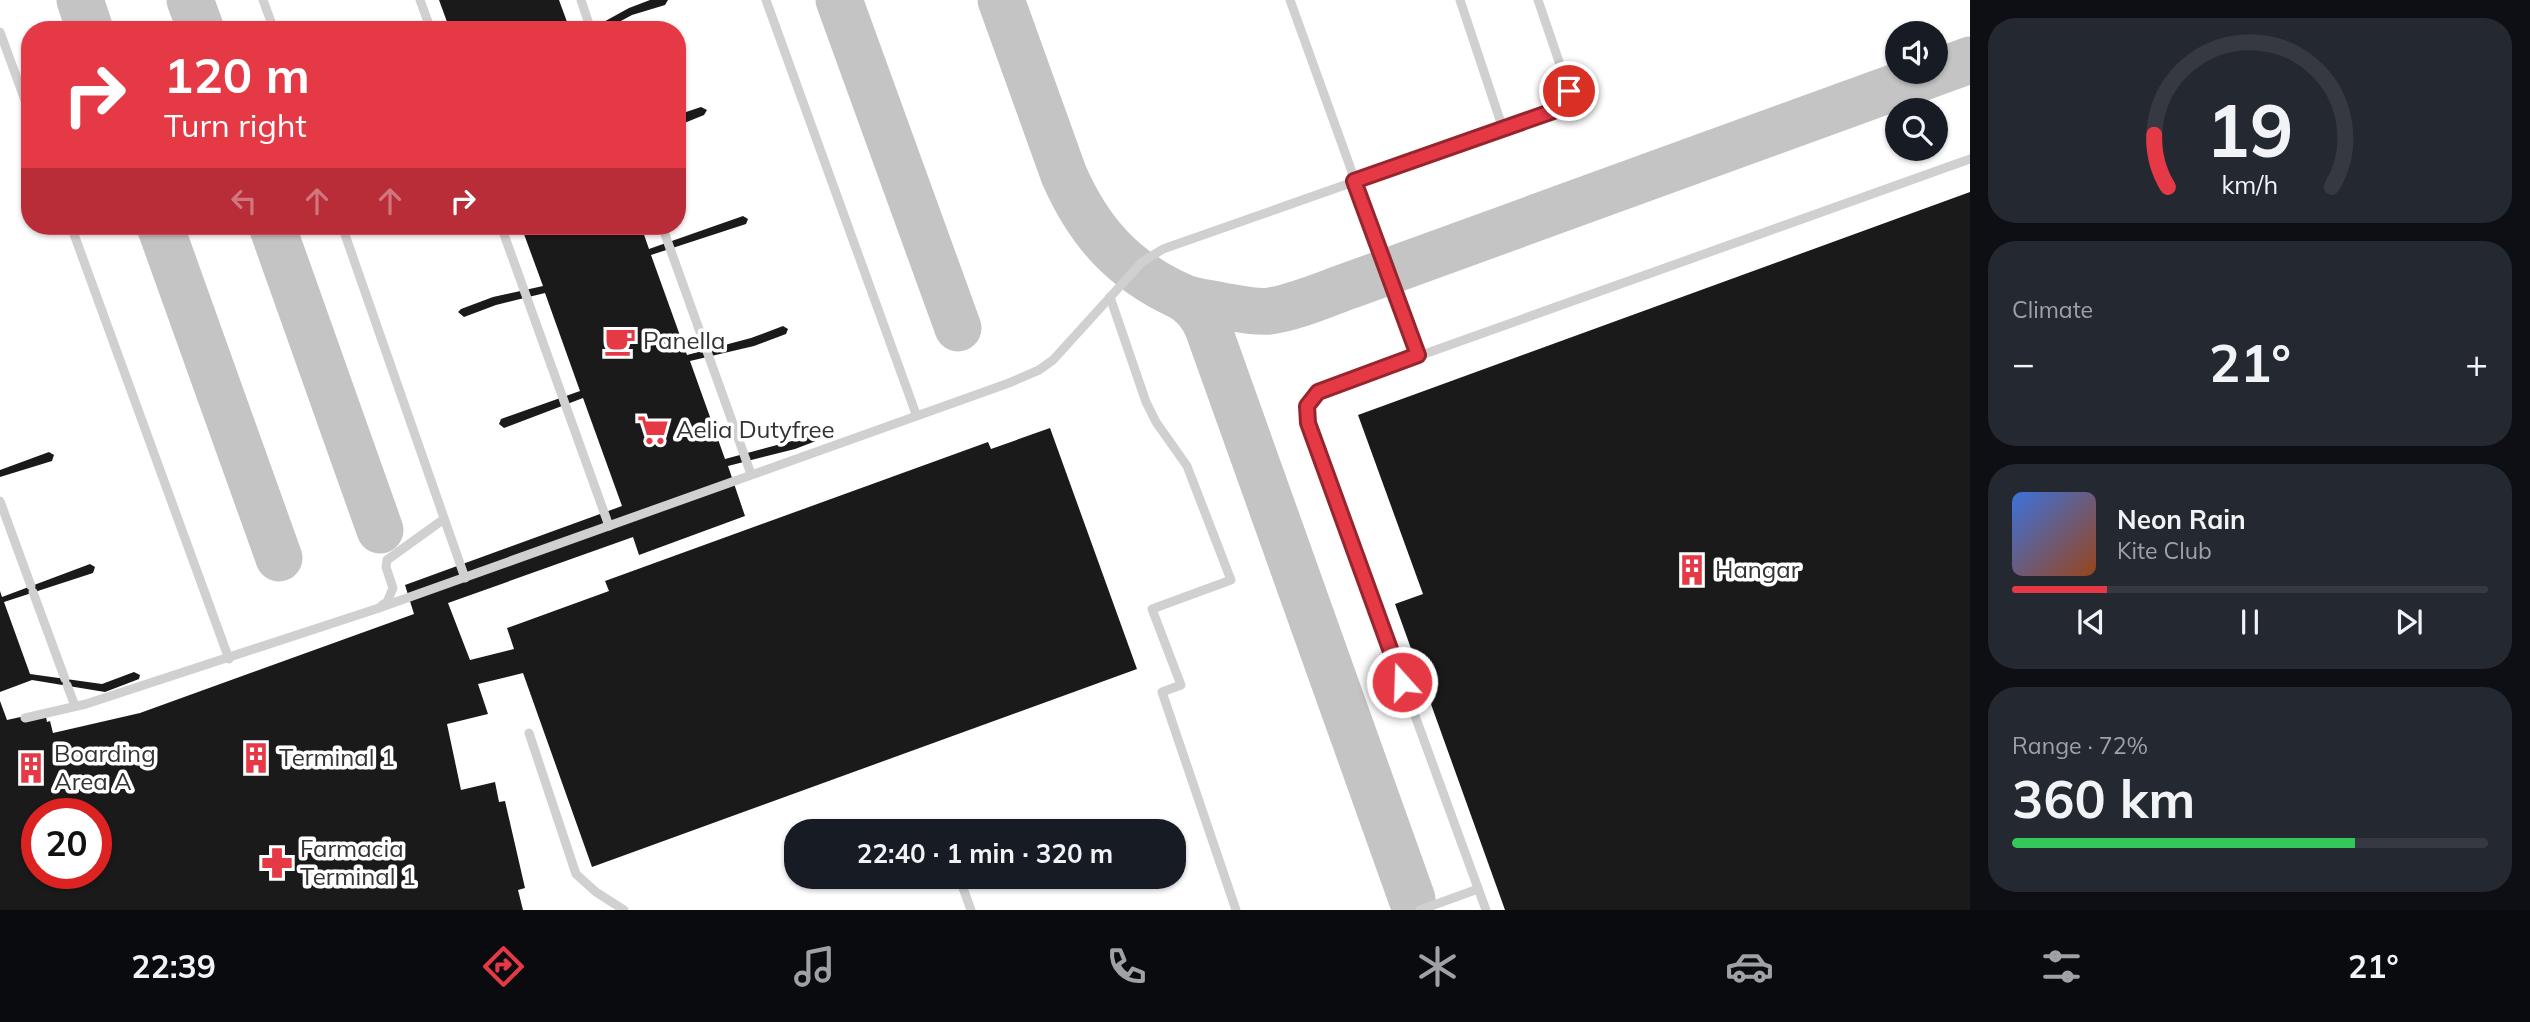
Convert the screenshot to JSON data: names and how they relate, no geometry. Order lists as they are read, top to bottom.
{
  "places": {
    "cafe": ["Panella"],
    "supermarket": ["Aelia Dutyfree"],
    "building": ["Hangar", "Terminal 1", "Boarding Area A"],
    "pharmacy": ["Farmacia Terminal 1"]
  },
  "page": {
    "turn": ["120 m", "Turn right"],
    "tile": [
      "Climate",
      ["Range · 72%", "360 km"]
    ],
    "heat": ["−", "21°", "+"],
    "song": ["Neon Rain", "Kite Club"],
    "limit": "20",
    "trip": "22:40 · 1 min · 320 m",
    "tabs": ["22:39", "21°"],
    "gauge": ["19", "km/h"]
  }
}
